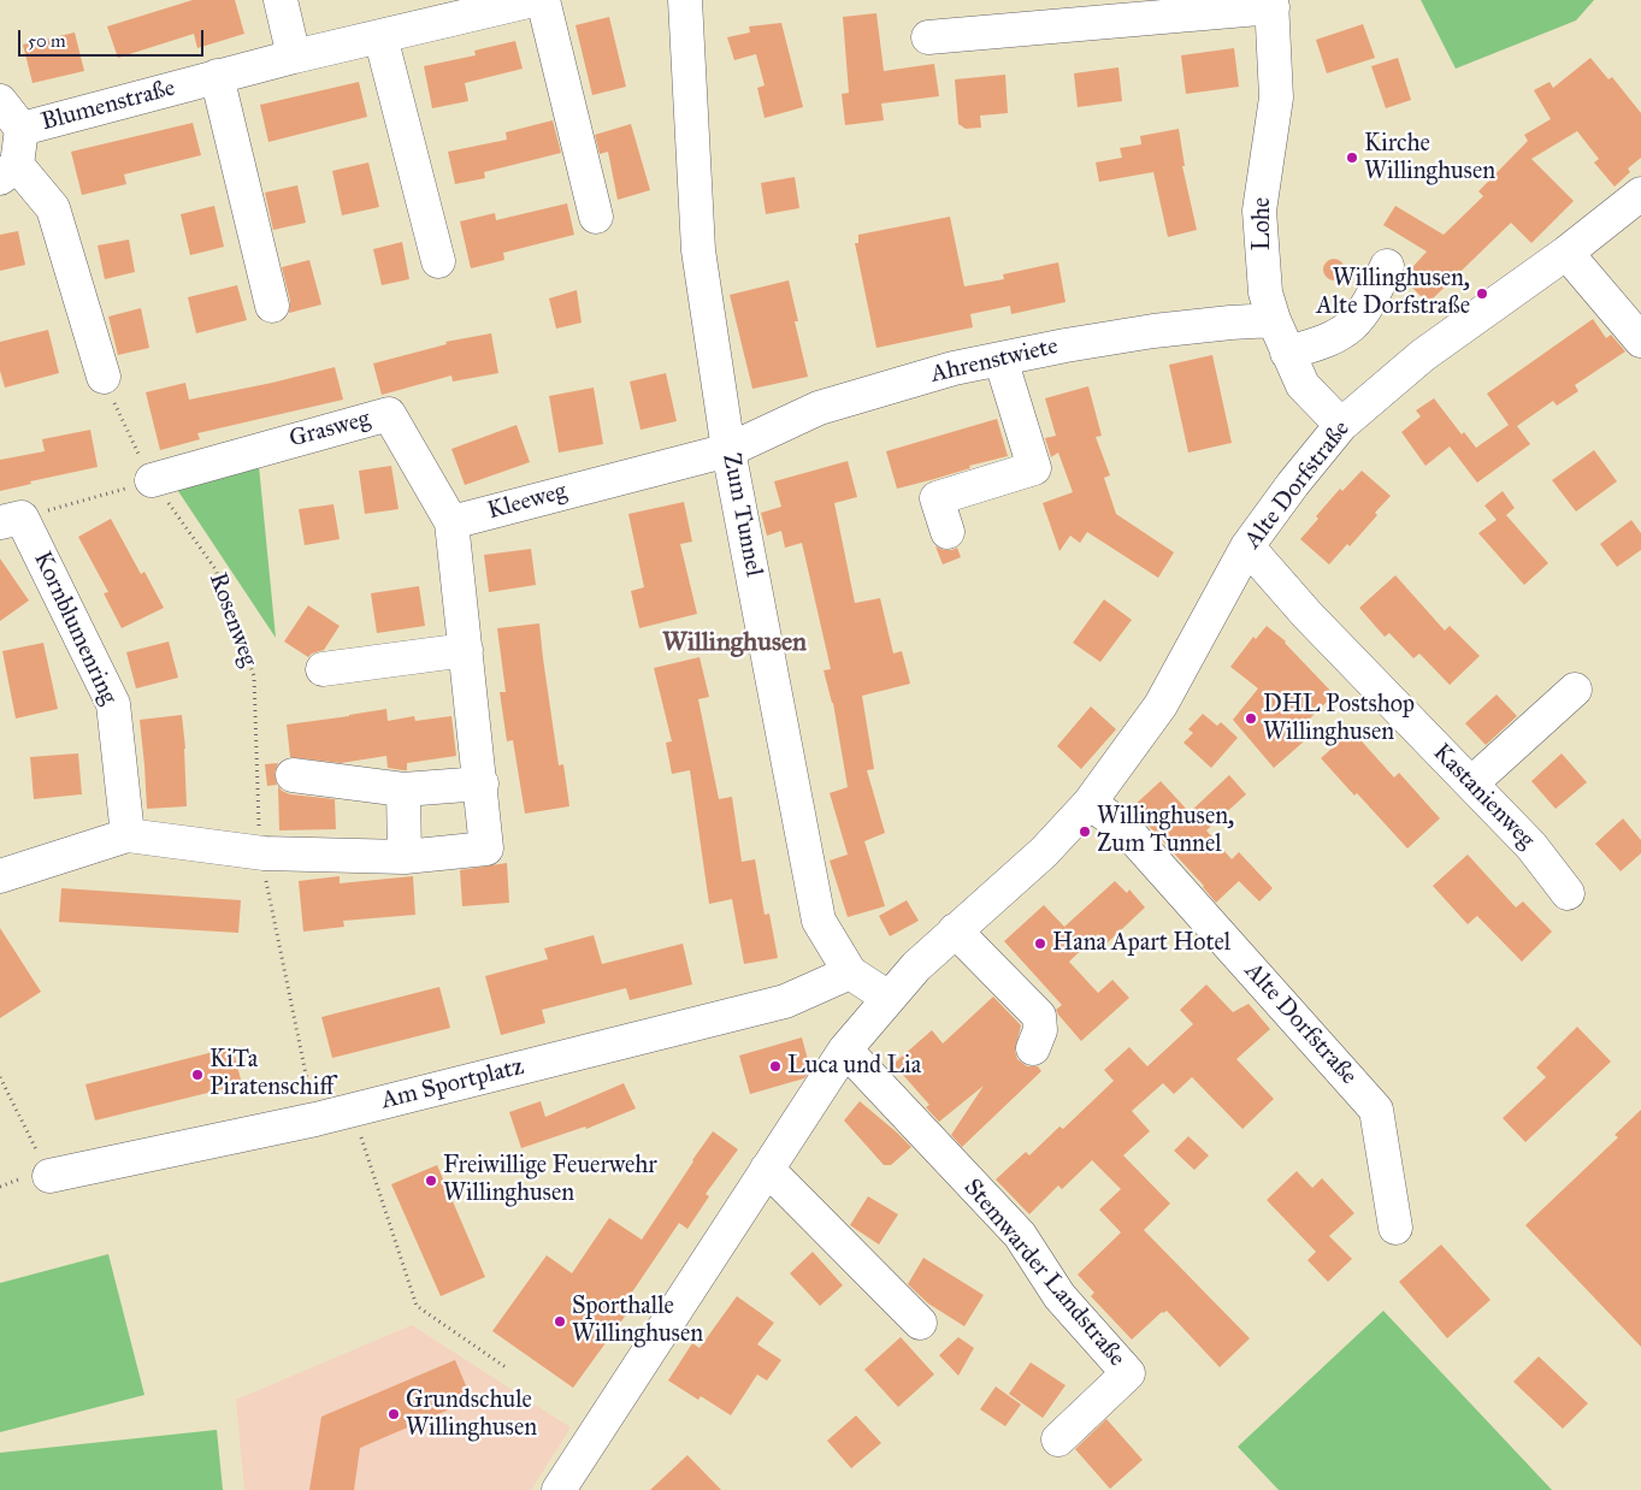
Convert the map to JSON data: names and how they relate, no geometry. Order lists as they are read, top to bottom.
{
  "streets": {
    "street": [
      "Blumenstraße",
      "Lohe",
      "Ahrenstwiete",
      "Grasweg",
      "Alte Dorfstraße",
      "Kleeweg",
      "Zum Tunnel",
      "Kornblumenring",
      "Kastanienweg",
      "Am Sportplatz",
      "Stemwarder Landstraße"
    ],
    "path": ["Rosenweg"]
  },
  "crossings": [
    ["Lohe", "Ahrenstwiete"],
    ["Lohe", "Alte Dorfstraße"],
    ["Ahrenstwiete", "Kleeweg"],
    ["Ahrenstwiete", "Zum Tunnel"],
    ["Grasweg", "Kleeweg"],
    ["Grasweg", "Rosenweg"],
    ["Alte Dorfstraße", "Zum Tunnel"],
    ["Alte Dorfstraße", "Kastanienweg"],
    ["Kleeweg", "Zum Tunnel"],
    ["Zum Tunnel", "Am Sportplatz"],
    ["Rosenweg", "Am Sportplatz"]
  ],
  "districts": ["Willinghusen"],
  "places": [
    "Kirche Willinghusen",
    "Willinghusen, Alte Dorfstraße",
    "DHL Postshop Willinghusen",
    "Willinghusen, Zum Tunnel",
    "Hana Apart Hotel",
    "Luca und Lia",
    "KiTa Piratenschiff",
    "Freiwillige Feuerwehr Willinghusen",
    "Sporthalle Willinghusen",
    "Grundschule Willinghusen"
  ],
  "scale_bar": "50 m"
}
